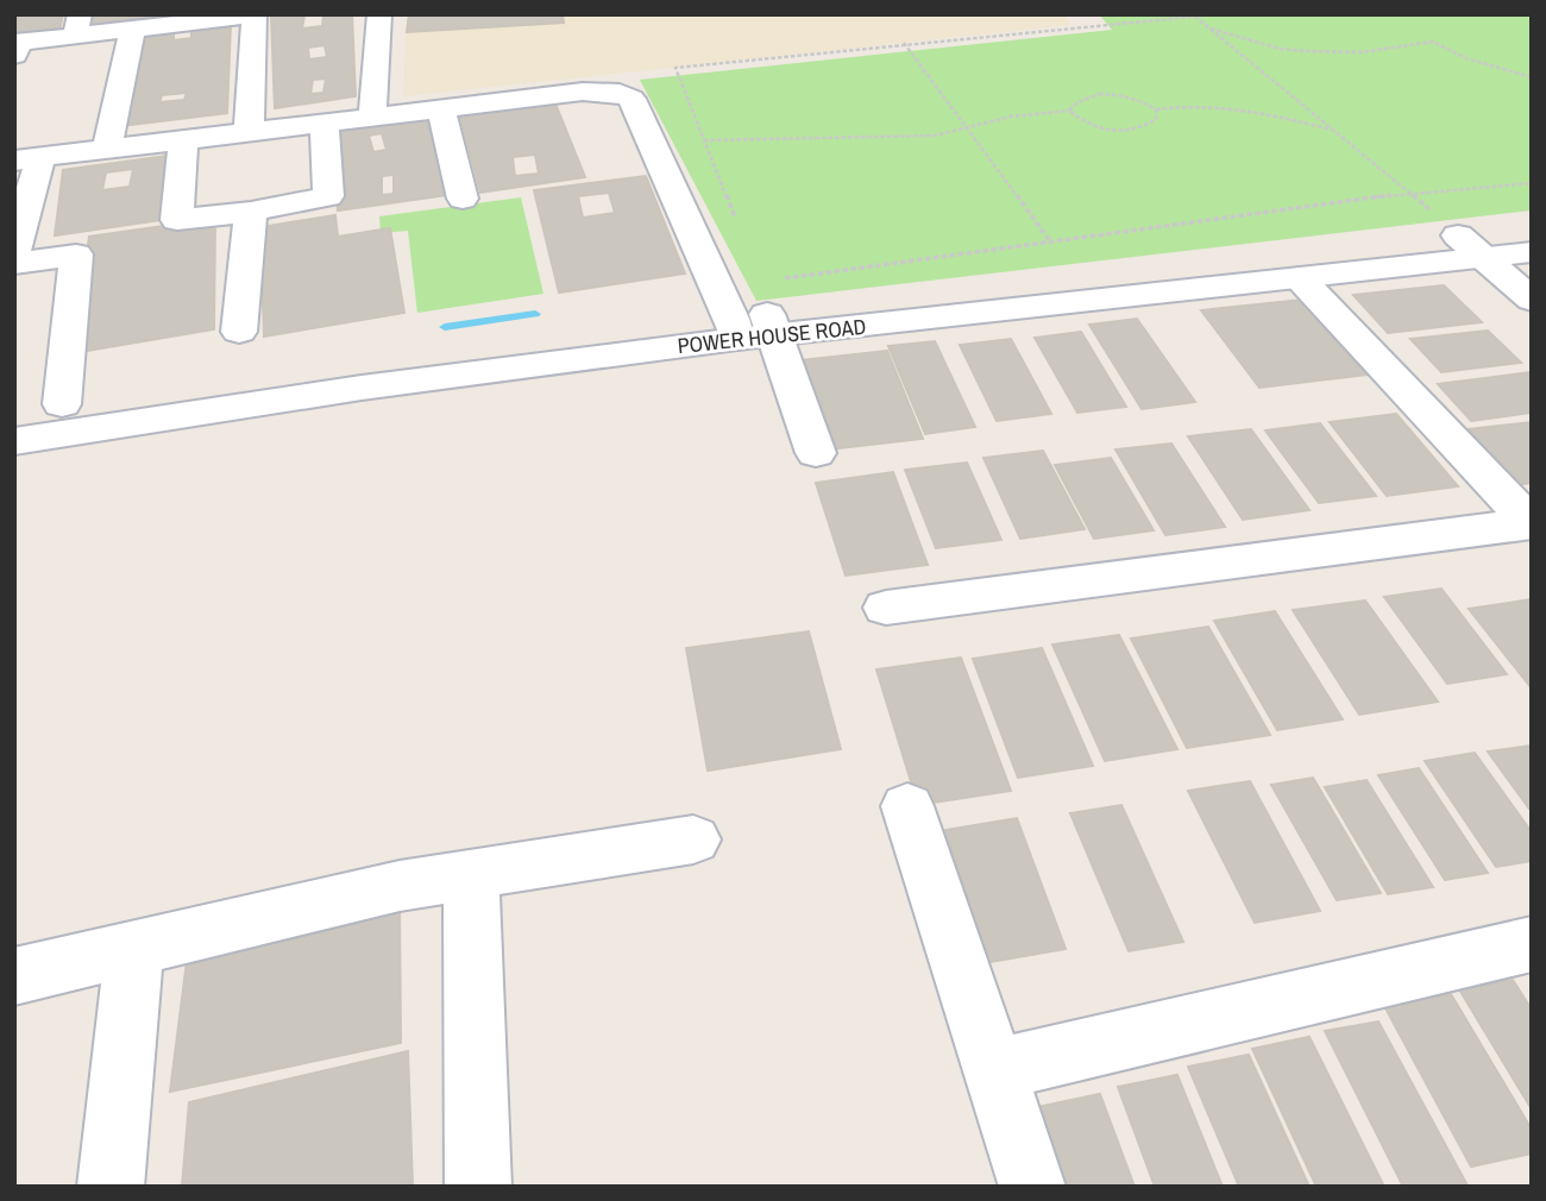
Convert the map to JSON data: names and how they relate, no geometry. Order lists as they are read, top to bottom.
{
  "streets": {
    "street": ["POWER HOUSE ROAD"]
  }
}
